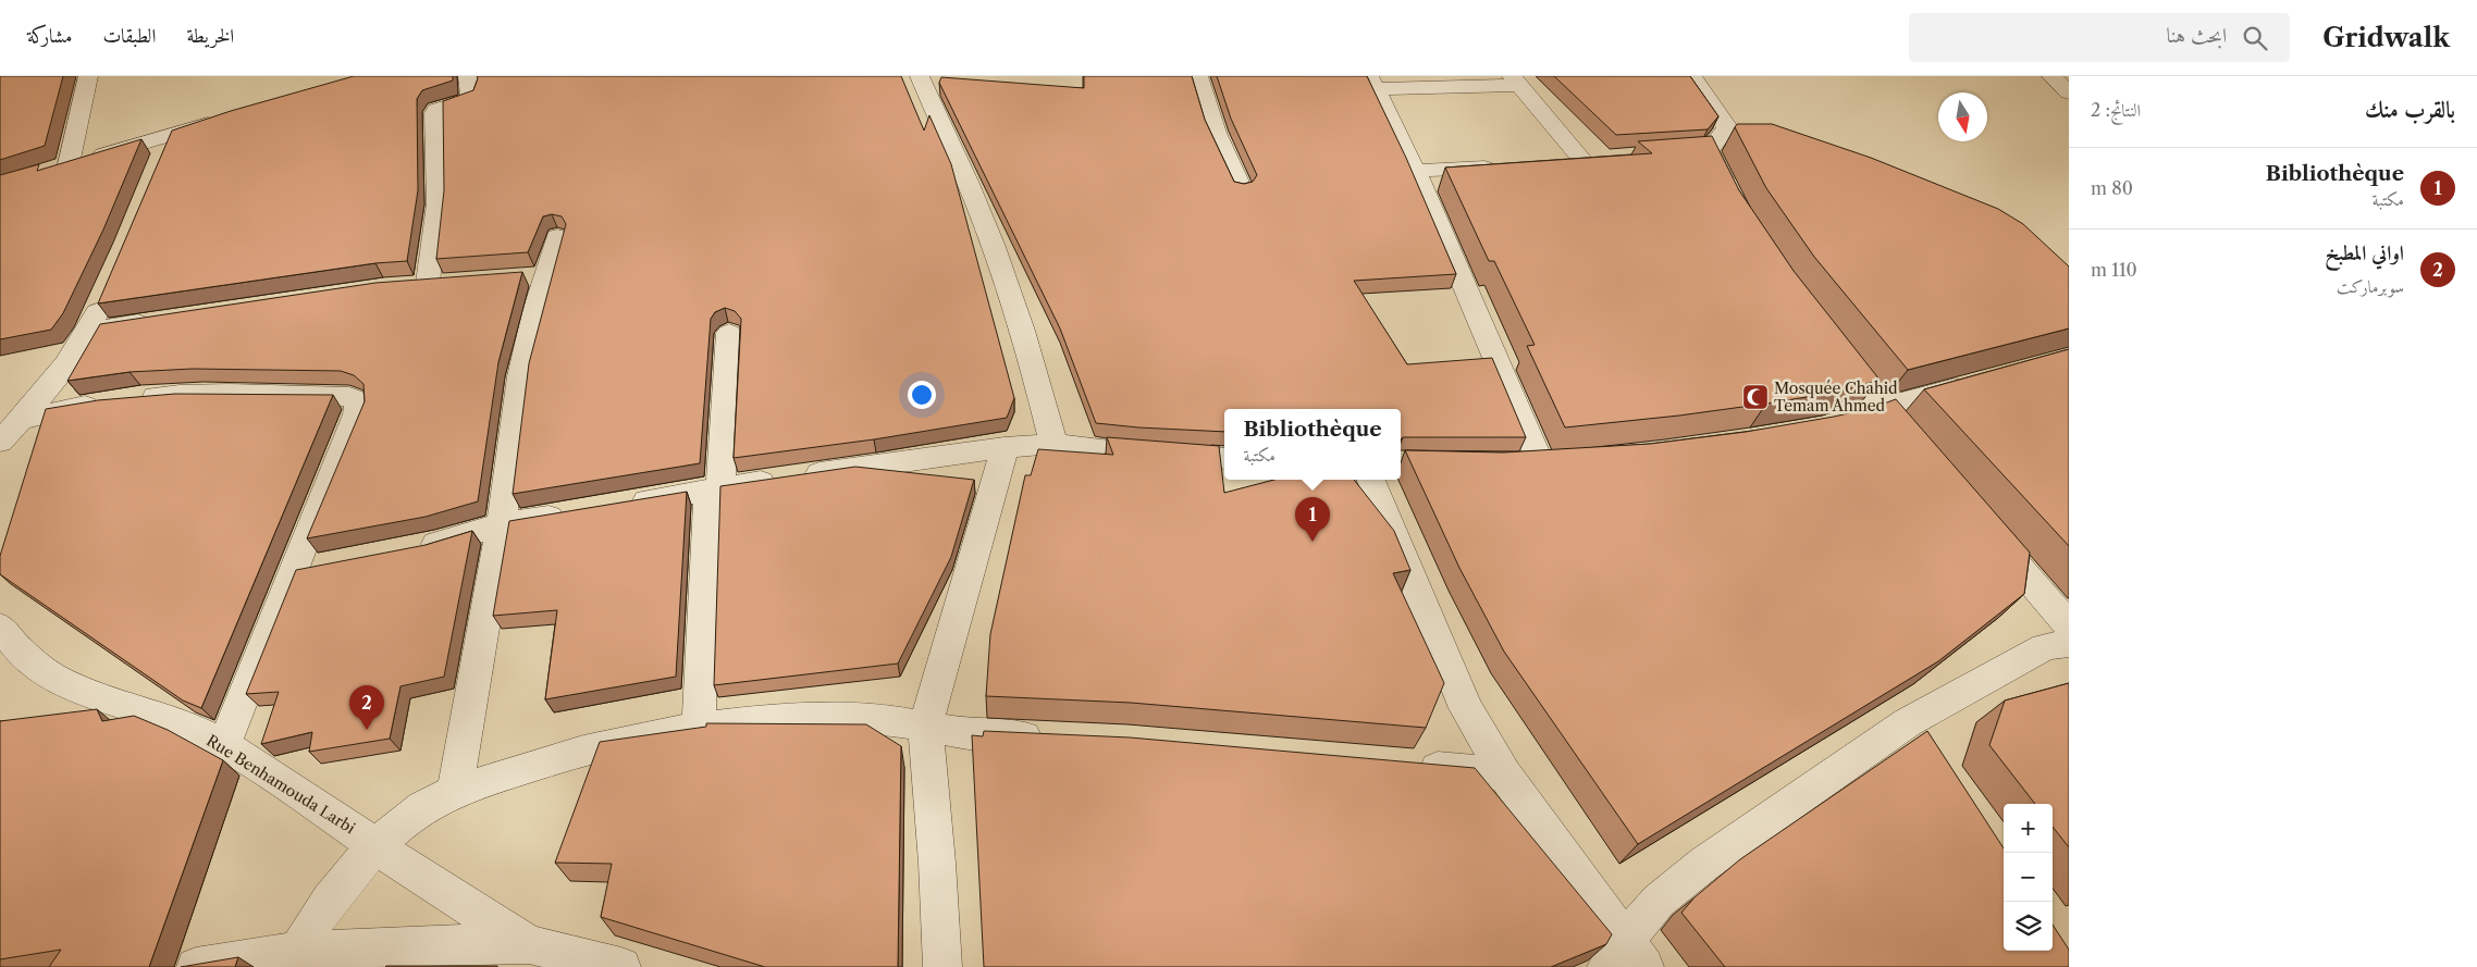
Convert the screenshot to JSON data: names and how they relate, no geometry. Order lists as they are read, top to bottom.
{
  "streets": {
    "street": ["Rue Benhamouda Larbi"]
  },
  "places": {
    "mosque": ["Mosquée Chahid Temam Ahmed"]
  },
  "north": "bottom",
  "page": {
    "header": "Gridwalk",
    "search": "ابحث هنا",
    "nav": ["الخريطة", "الطبقات", "مشاركة"],
    "heading": ["بالقرب منك", "النتائج: 2"],
    "list": [
      {
        "mark": "1",
        "name": "Bibliothèque",
        "note": "مكتبة",
        "value": "80 m"
      },
      {
        "mark": "2",
        "name": "اواني المطبخ",
        "note": "سوبرماركت",
        "value": "110 m"
      }
    ],
    "popup": ["Bibliothèque", "مكتبة"],
    "pins": ["1", "2"],
    "map_buttons": ["+", "−"]
  }
}
